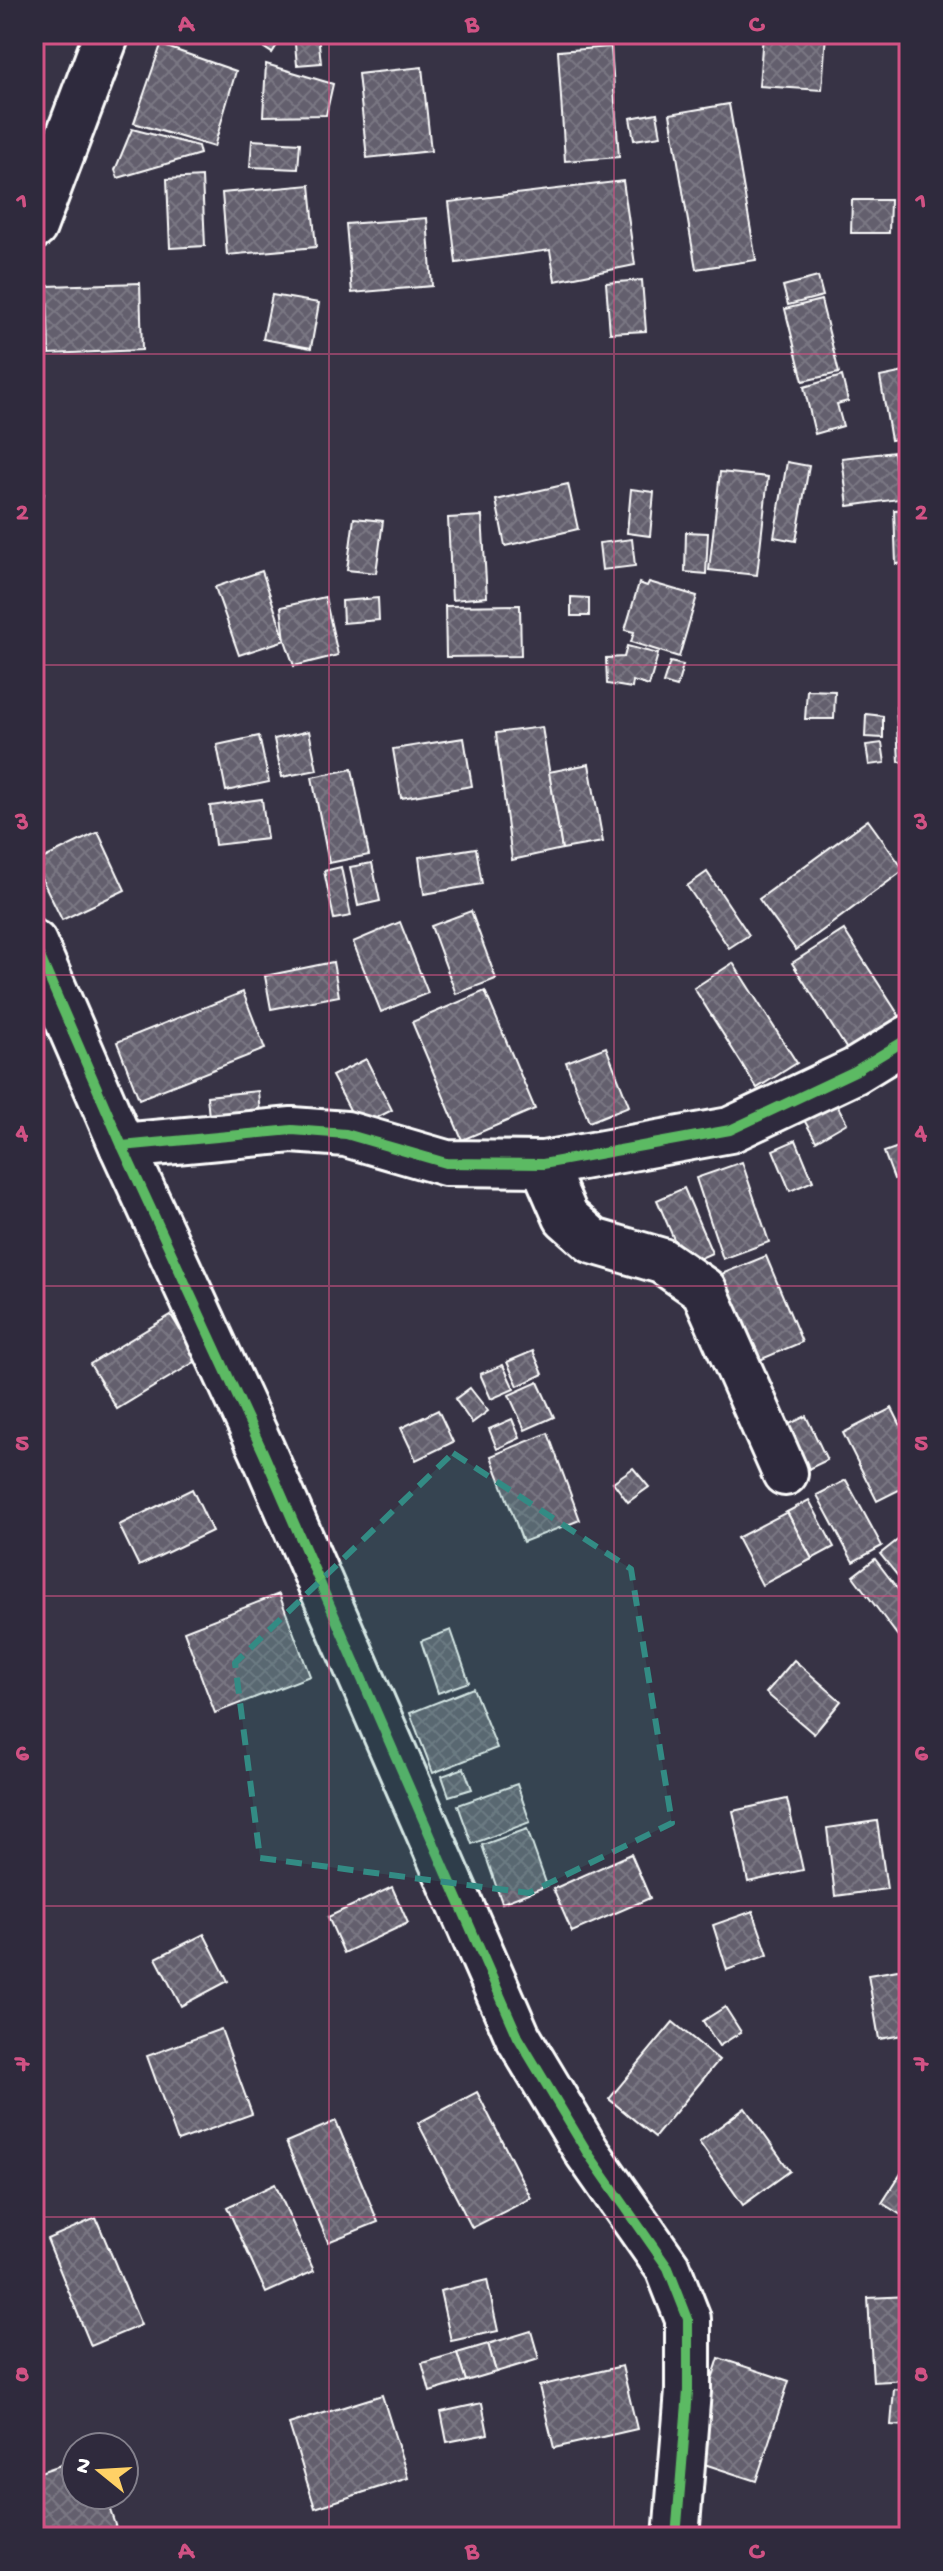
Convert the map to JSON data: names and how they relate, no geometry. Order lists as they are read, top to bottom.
{
  "north": "left",
  "grid": {
    "columns": ["A", "B", "C"],
    "rows": [
      "1",
      "2",
      "3",
      "4",
      "5",
      "6",
      "7",
      "8"
    ]
  }
}
